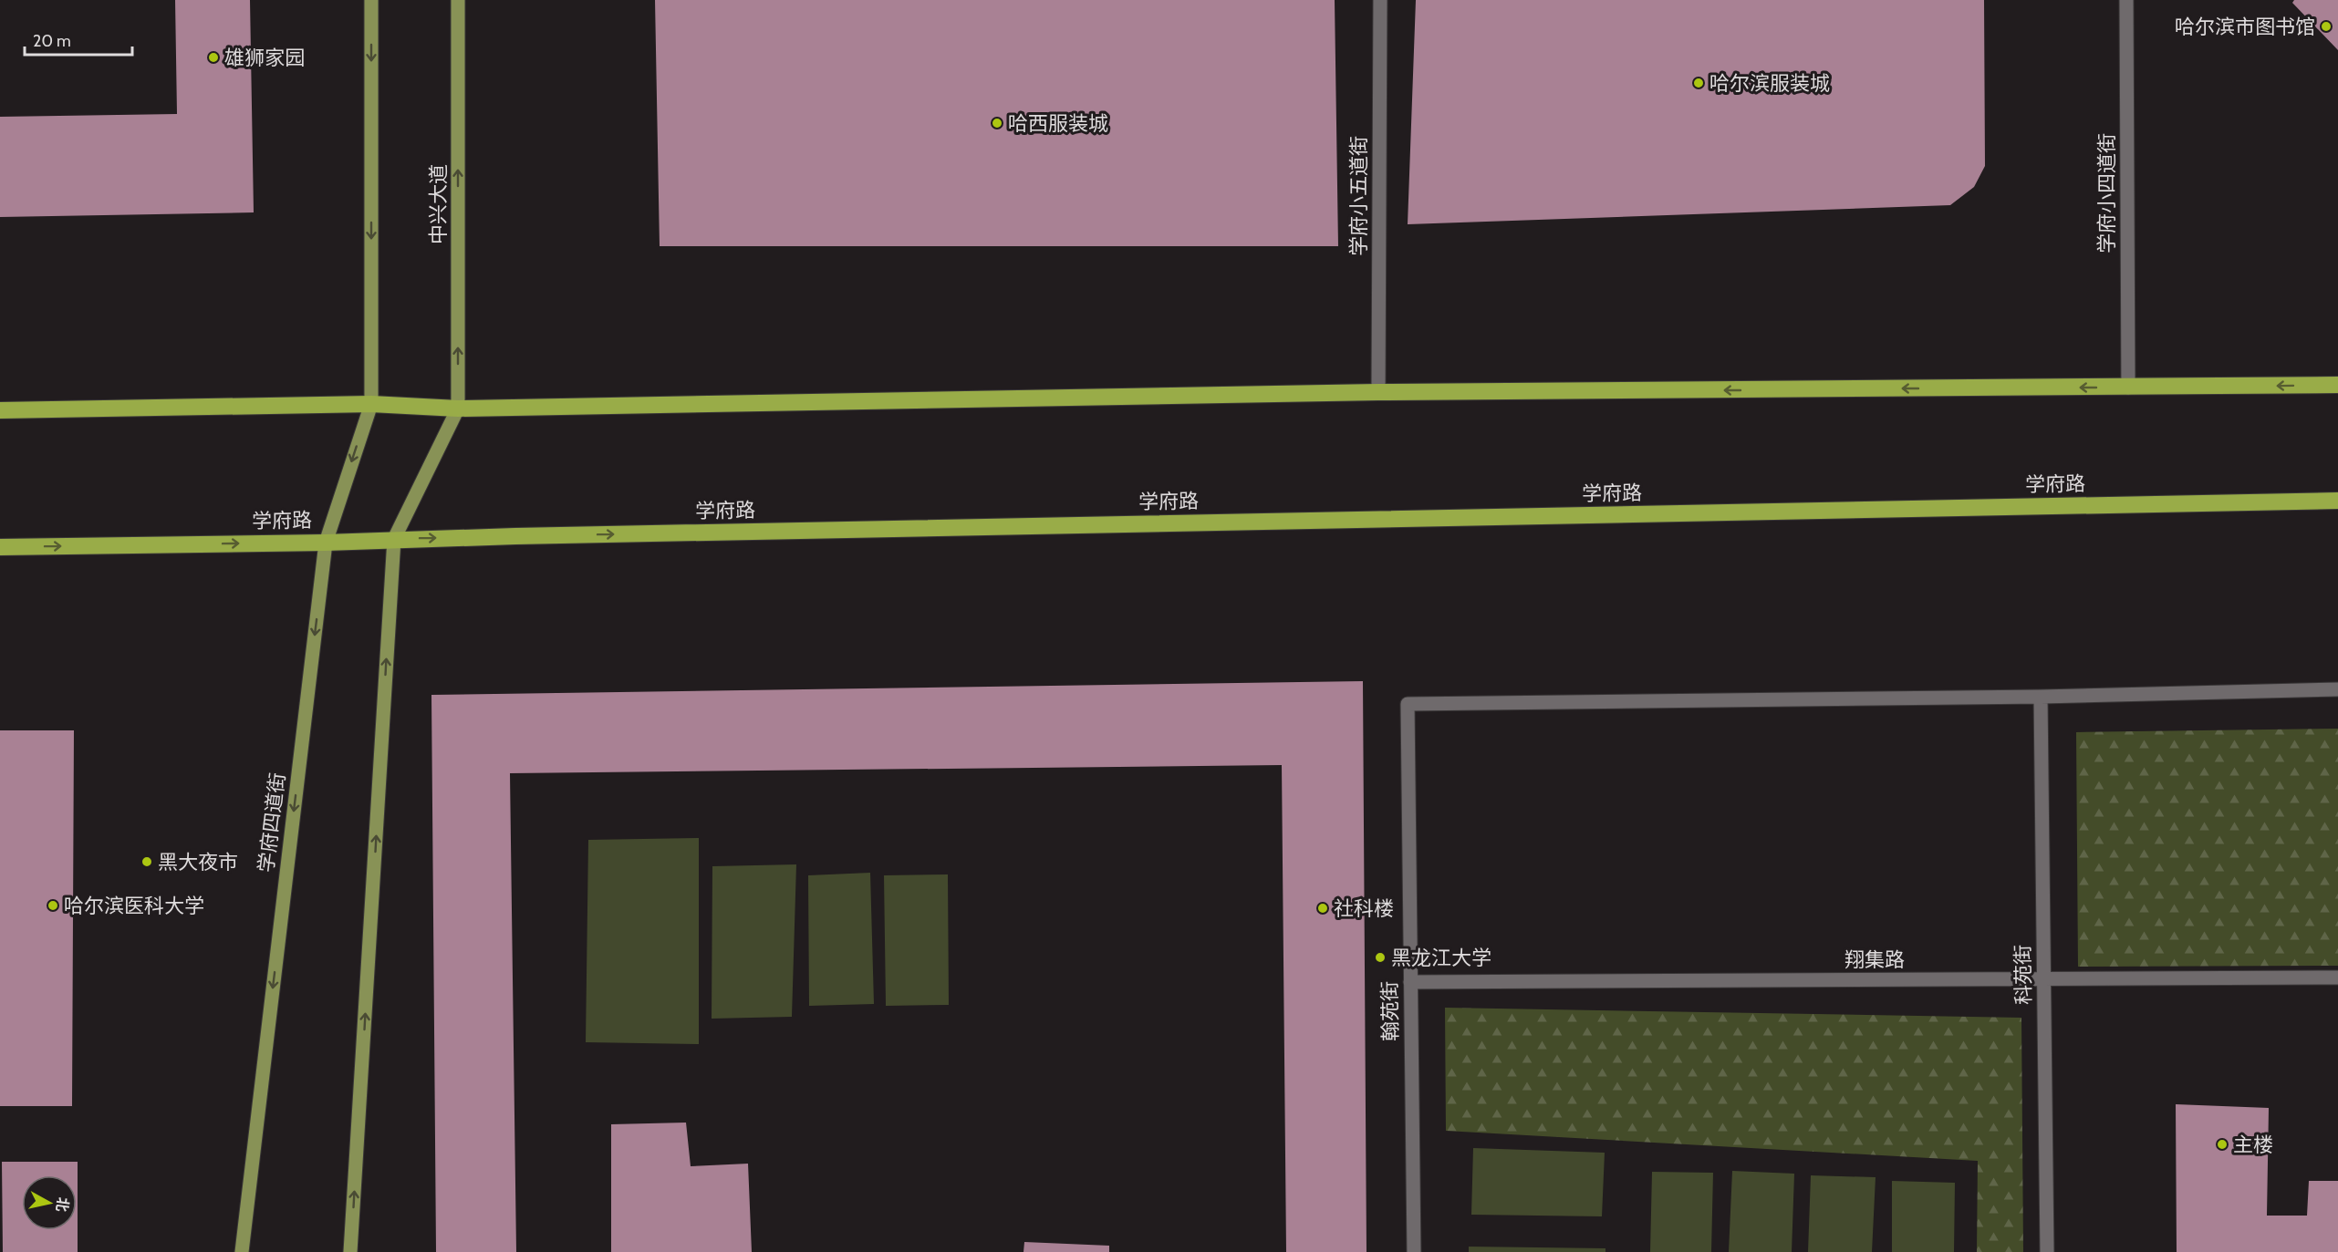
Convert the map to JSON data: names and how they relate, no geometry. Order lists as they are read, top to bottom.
{
  "streets": {
    "highway": ["学府路"],
    "main road": ["中兴大道", "学府四道街"],
    "street": [
      "学府小四道街",
      "学府小五道街",
      "翔集路",
      "科苑街",
      "翰苑街"
    ]
  },
  "crossings": [
    ["学府路", "学府四道街"],
    ["翔集路", "科苑街"],
    ["翔集路", "翰苑街"],
    ["科苑街", "翰苑街"]
  ],
  "places": [
    "哈尔滨市图书馆",
    "雄狮家园",
    "哈尔滨服装城",
    "哈西服装城",
    "黑大夜市",
    "哈尔滨医科大学",
    "社科楼",
    "黑龙江大学",
    "主楼"
  ],
  "scale_bar": "20 m",
  "north": "right"
}
